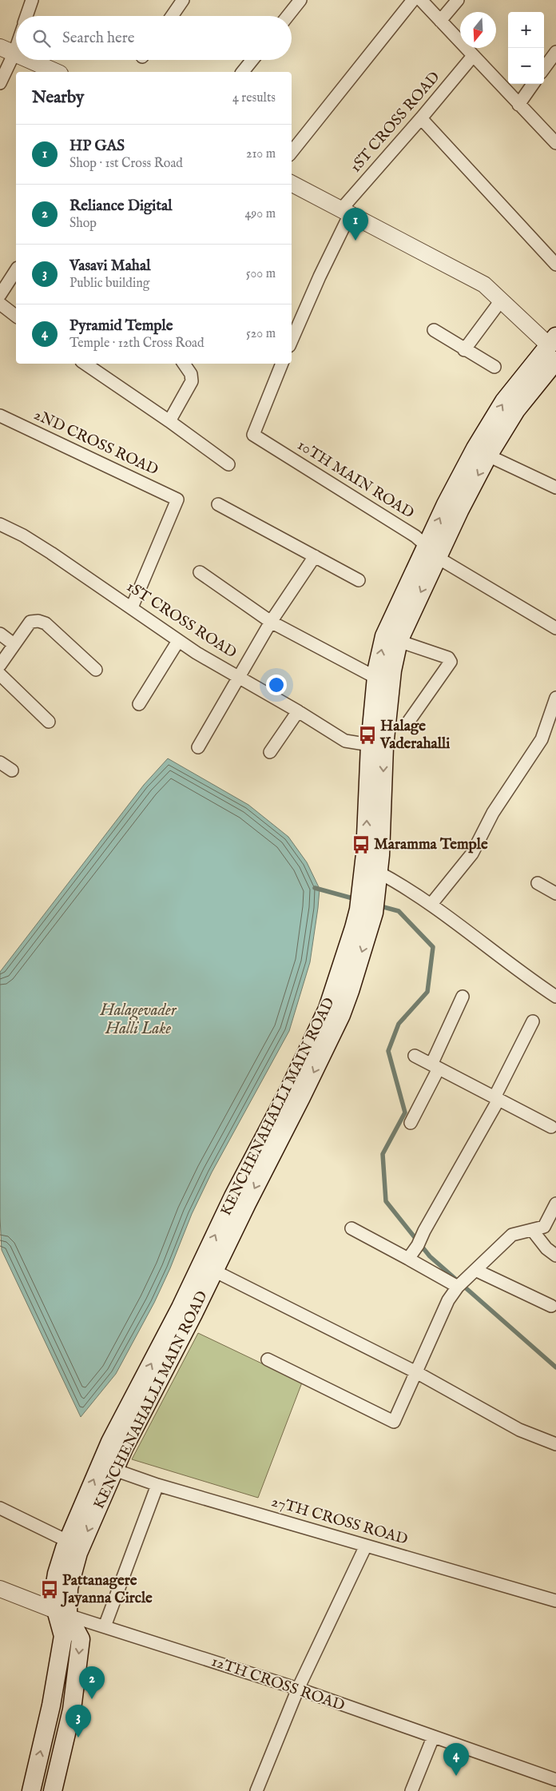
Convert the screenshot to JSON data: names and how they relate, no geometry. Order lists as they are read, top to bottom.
{
  "streets": {
    "main road": ["KENCHENAHALLI MAIN ROAD"],
    "street": [
      "1ST CROSS ROAD",
      "2ND CROSS ROAD",
      "10TH MAIN ROAD",
      "27TH CROSS ROAD",
      "12TH CROSS ROAD"
    ]
  },
  "crossings": [
    ["1ST CROSS ROAD", "2ND CROSS ROAD"],
    ["1ST CROSS ROAD", "KENCHENAHALLI MAIN ROAD"],
    ["10TH MAIN ROAD", "KENCHENAHALLI MAIN ROAD"],
    ["KENCHENAHALLI MAIN ROAD", "27TH CROSS ROAD"],
    ["KENCHENAHALLI MAIN ROAD", "12TH CROSS ROAD"]
  ],
  "water": ["Halagevader Halli Lake"],
  "places": {
    "bus stop": ["Halage Vaderahalli", "Maramma Temple", "Pattanagere Jayanna Circle"]
  },
  "north": "bottom",
  "page": {
    "map_buttons": ["+", "−"],
    "search": "Search here",
    "heading": ["Nearby", "4 results"],
    "list": [
      {
        "mark": "1",
        "name": "HP GAS",
        "note": "Shop · 1st Cross Road",
        "value": "210 m"
      },
      {
        "mark": "2",
        "name": "Reliance Digital",
        "note": "Shop",
        "value": "490 m"
      },
      {
        "mark": "3",
        "name": "Vasavi Mahal",
        "note": "Public building",
        "value": "500 m"
      },
      {
        "mark": "4",
        "name": "Pyramid Temple",
        "note": "Temple · 12th Cross Road",
        "value": "520 m"
      }
    ],
    "pins": [
      "1",
      "2",
      "3",
      "4"
    ]
  }
}
